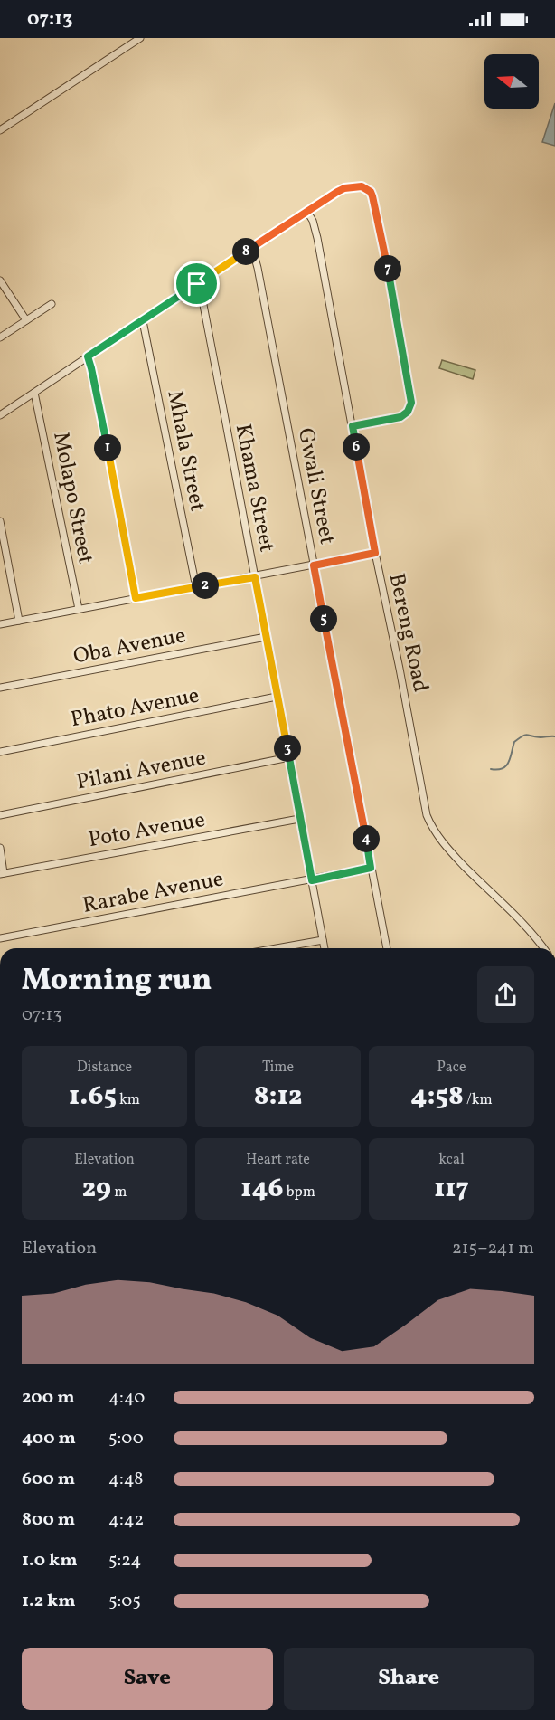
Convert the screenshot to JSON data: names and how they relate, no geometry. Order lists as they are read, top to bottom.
{
  "streets": {
    "street": [
      "Mhala Street",
      "Gwali Street",
      "Khama Street",
      "Molapo Street",
      "Bereng Road",
      "Oba Avenue",
      "Phato Avenue",
      "Pilani Avenue",
      "Poto Avenue",
      "Rarabe Avenue"
    ]
  },
  "crossings": [
    ["Gwali Street", "Rarabe Avenue"],
    ["Khama Street", "Oba Avenue"],
    ["Khama Street", "Phato Avenue"],
    ["Khama Street", "Pilani Avenue"],
    ["Khama Street", "Poto Avenue"],
    ["Khama Street", "Rarabe Avenue"]
  ],
  "north": "left",
  "page": {
    "status": "07:13",
    "pins": [
      "8",
      "7",
      "6",
      "1",
      "2",
      "5",
      "3",
      "4"
    ],
    "heading": ["Morning run", "07:13"],
    "stats": [
      ["Distance", "1.65 km"],
      ["Time", "8:12"],
      ["Pace", "4:58 /km"],
      ["Elevation", "29 m"],
      ["Heart rate", "146 bpm"],
      ["kcal", "117"]
    ],
    "chart": ["Elevation", "215–241 m"],
    "list": [
      {
        "name": "200 m",
        "note": "4:40"
      },
      {
        "name": "400 m",
        "note": "5:00"
      },
      {
        "name": "600 m",
        "note": "4:48"
      },
      {
        "name": "800 m",
        "note": "4:42"
      },
      {
        "name": "1.0 km",
        "note": "5:24"
      },
      {
        "name": "1.2 km",
        "note": "5:05"
      }
    ],
    "buttons": ["Save", "Share"]
  }
}
